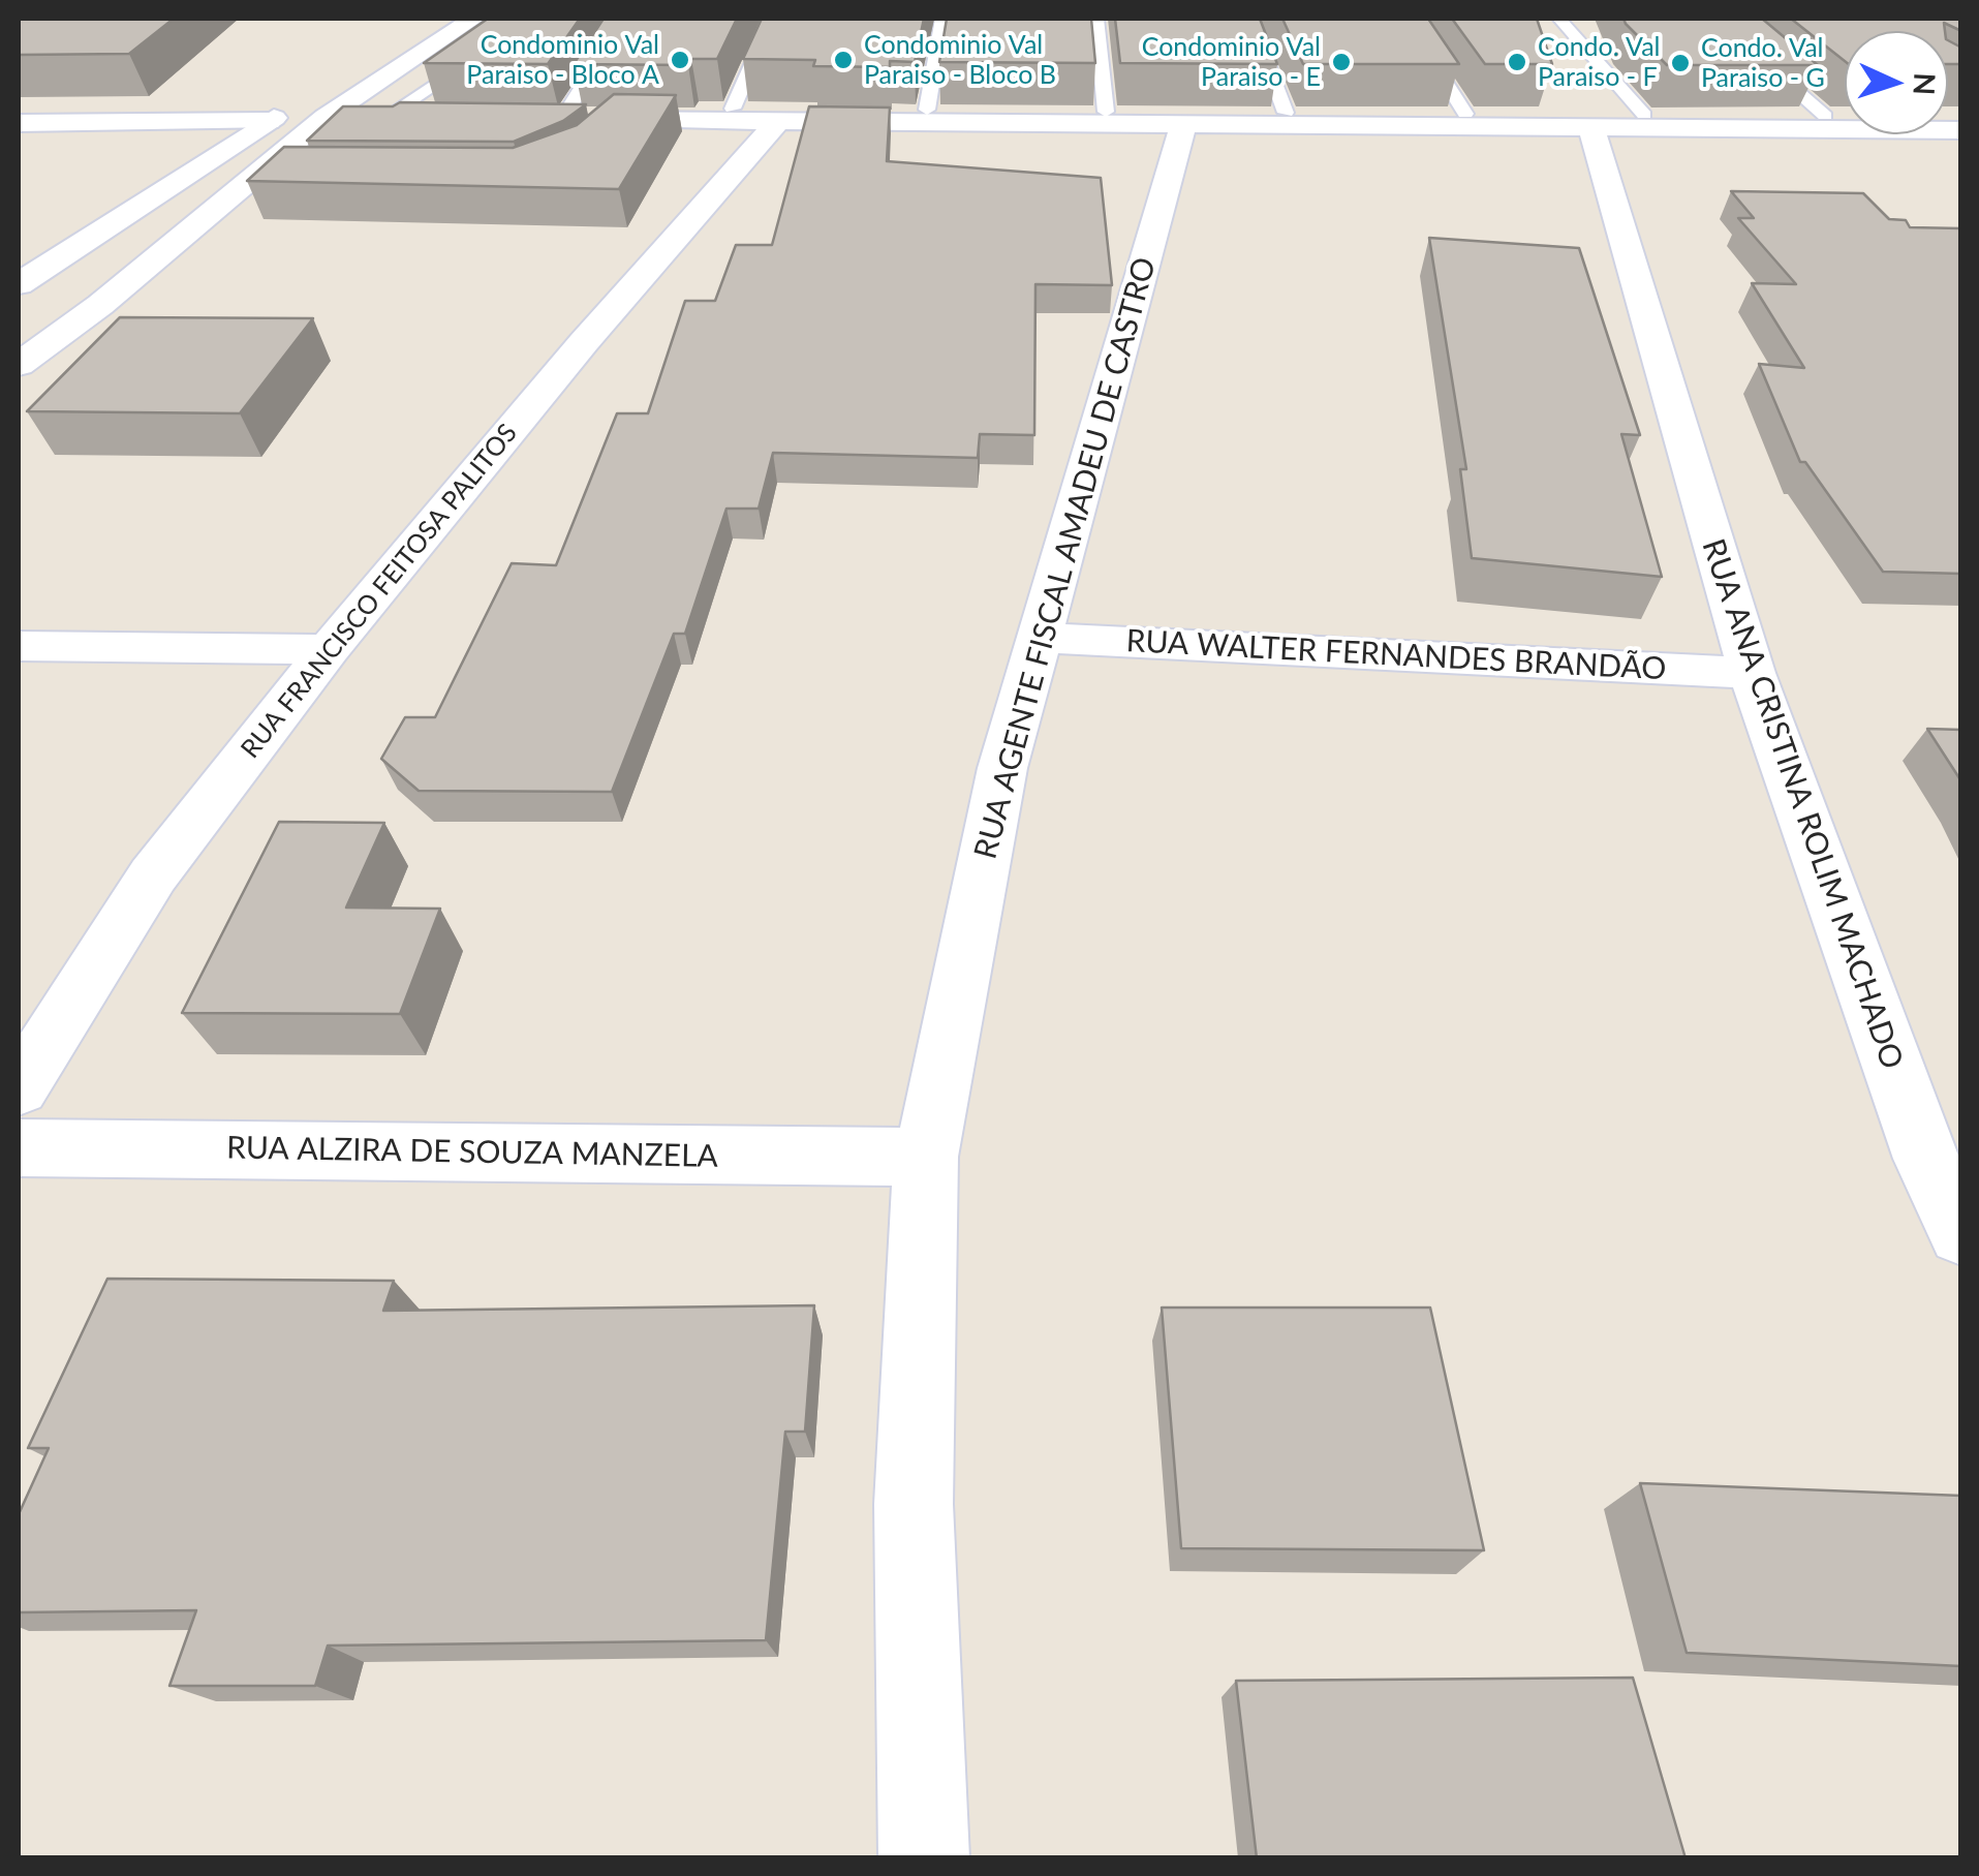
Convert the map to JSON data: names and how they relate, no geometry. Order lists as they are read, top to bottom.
{
  "streets": {
    "street": [
      "RUA AGENTE FISCAL AMADEU DE CASTRO",
      "RUA FRANCISCO FEITOSA PALITOS",
      "RUA WALTER FERNANDES BRANDÃO",
      "RUA ANA CRISTINA ROLIM MACHADO",
      "RUA ALZIRA DE SOUZA MANZELA"
    ]
  },
  "crossings": [
    ["RUA AGENTE FISCAL AMADEU DE CASTRO", "RUA WALTER FERNANDES BRANDÃO"],
    ["RUA AGENTE FISCAL AMADEU DE CASTRO", "RUA ALZIRA DE SOUZA MANZELA"],
    ["RUA WALTER FERNANDES BRANDÃO", "RUA ANA CRISTINA ROLIM MACHADO"]
  ],
  "places": [
    "Condominio Val Paraiso - Bloco A",
    "Condominio Val Paraiso - Bloco B",
    "Condominio Val Paraiso - E",
    "Condo. Val Paraiso - F",
    "Condo. Val Paraiso - G"
  ],
  "north": "right"
}
